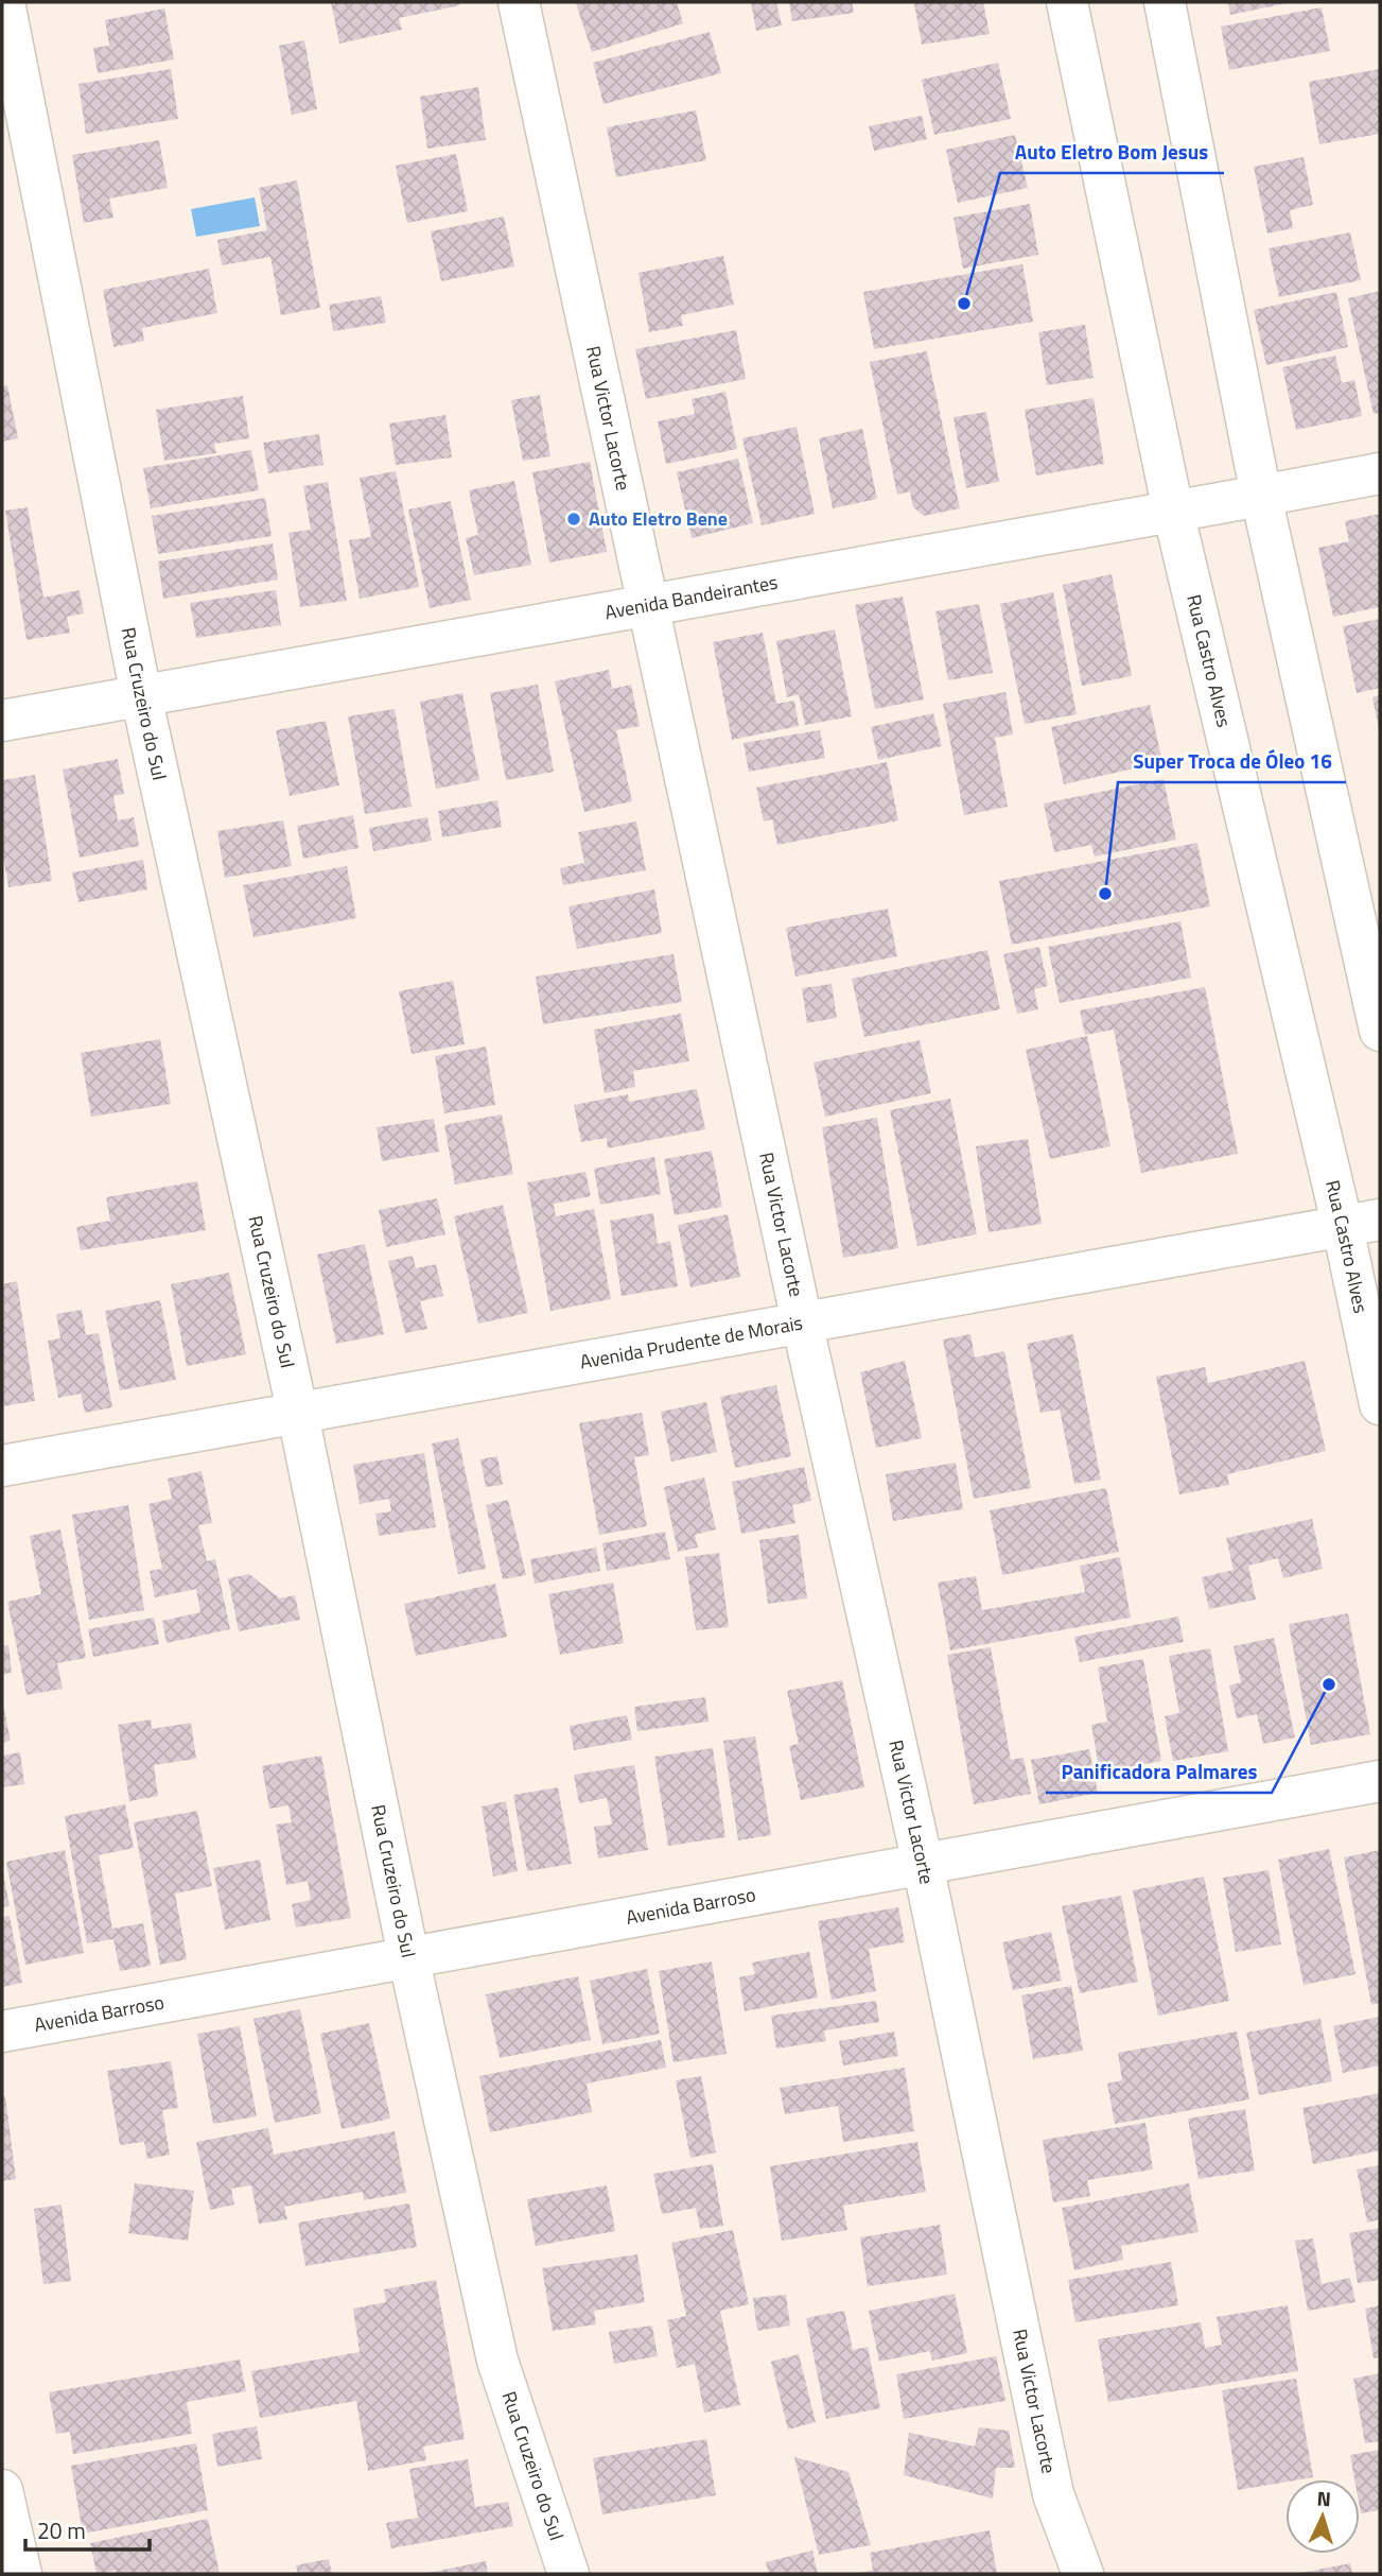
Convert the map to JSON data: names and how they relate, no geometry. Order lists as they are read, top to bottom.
{
  "streets": {
    "street": [
      "Rua Victor Lacorte",
      "Avenida Bandeirantes",
      "Rua Castro Alves",
      "Rua Cruzeiro do Sul",
      "Avenida Prudente de Morais",
      "Avenida Barroso"
    ]
  },
  "crossings": [
    ["Rua Victor Lacorte", "Avenida Bandeirantes"],
    ["Rua Victor Lacorte", "Avenida Prudente de Morais"],
    ["Rua Victor Lacorte", "Avenida Barroso"],
    ["Avenida Bandeirantes", "Rua Castro Alves"],
    ["Avenida Bandeirantes", "Rua Cruzeiro do Sul"],
    ["Rua Castro Alves", "Avenida Prudente de Morais"],
    ["Rua Cruzeiro do Sul", "Avenida Prudente de Morais"],
    ["Rua Cruzeiro do Sul", "Avenida Barroso"]
  ],
  "places": [
    "Auto Eletro Bom Jesus",
    "Auto Eletro Bene",
    "Super Troca de Óleo 16",
    "Panificadora Palmares"
  ],
  "scale_bar": "20 m",
  "north": "top"
}
